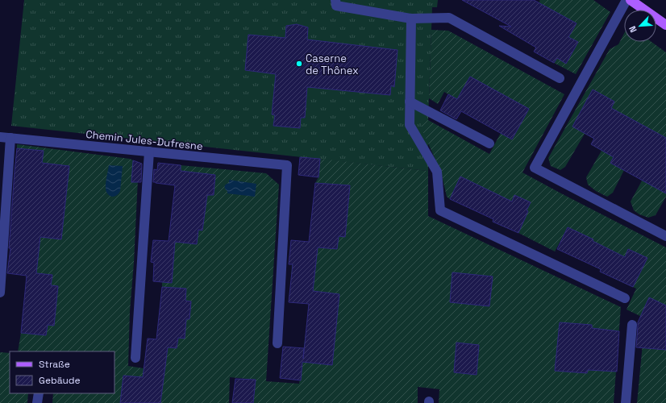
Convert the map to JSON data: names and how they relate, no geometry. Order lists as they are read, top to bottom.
{
  "streets": {
    "street": ["Chemin Jules-Dufresne"]
  },
  "places": ["Caserne de Thônex"],
  "legend": ["Straße", "Gebäude"],
  "north": "bottom left"
}
